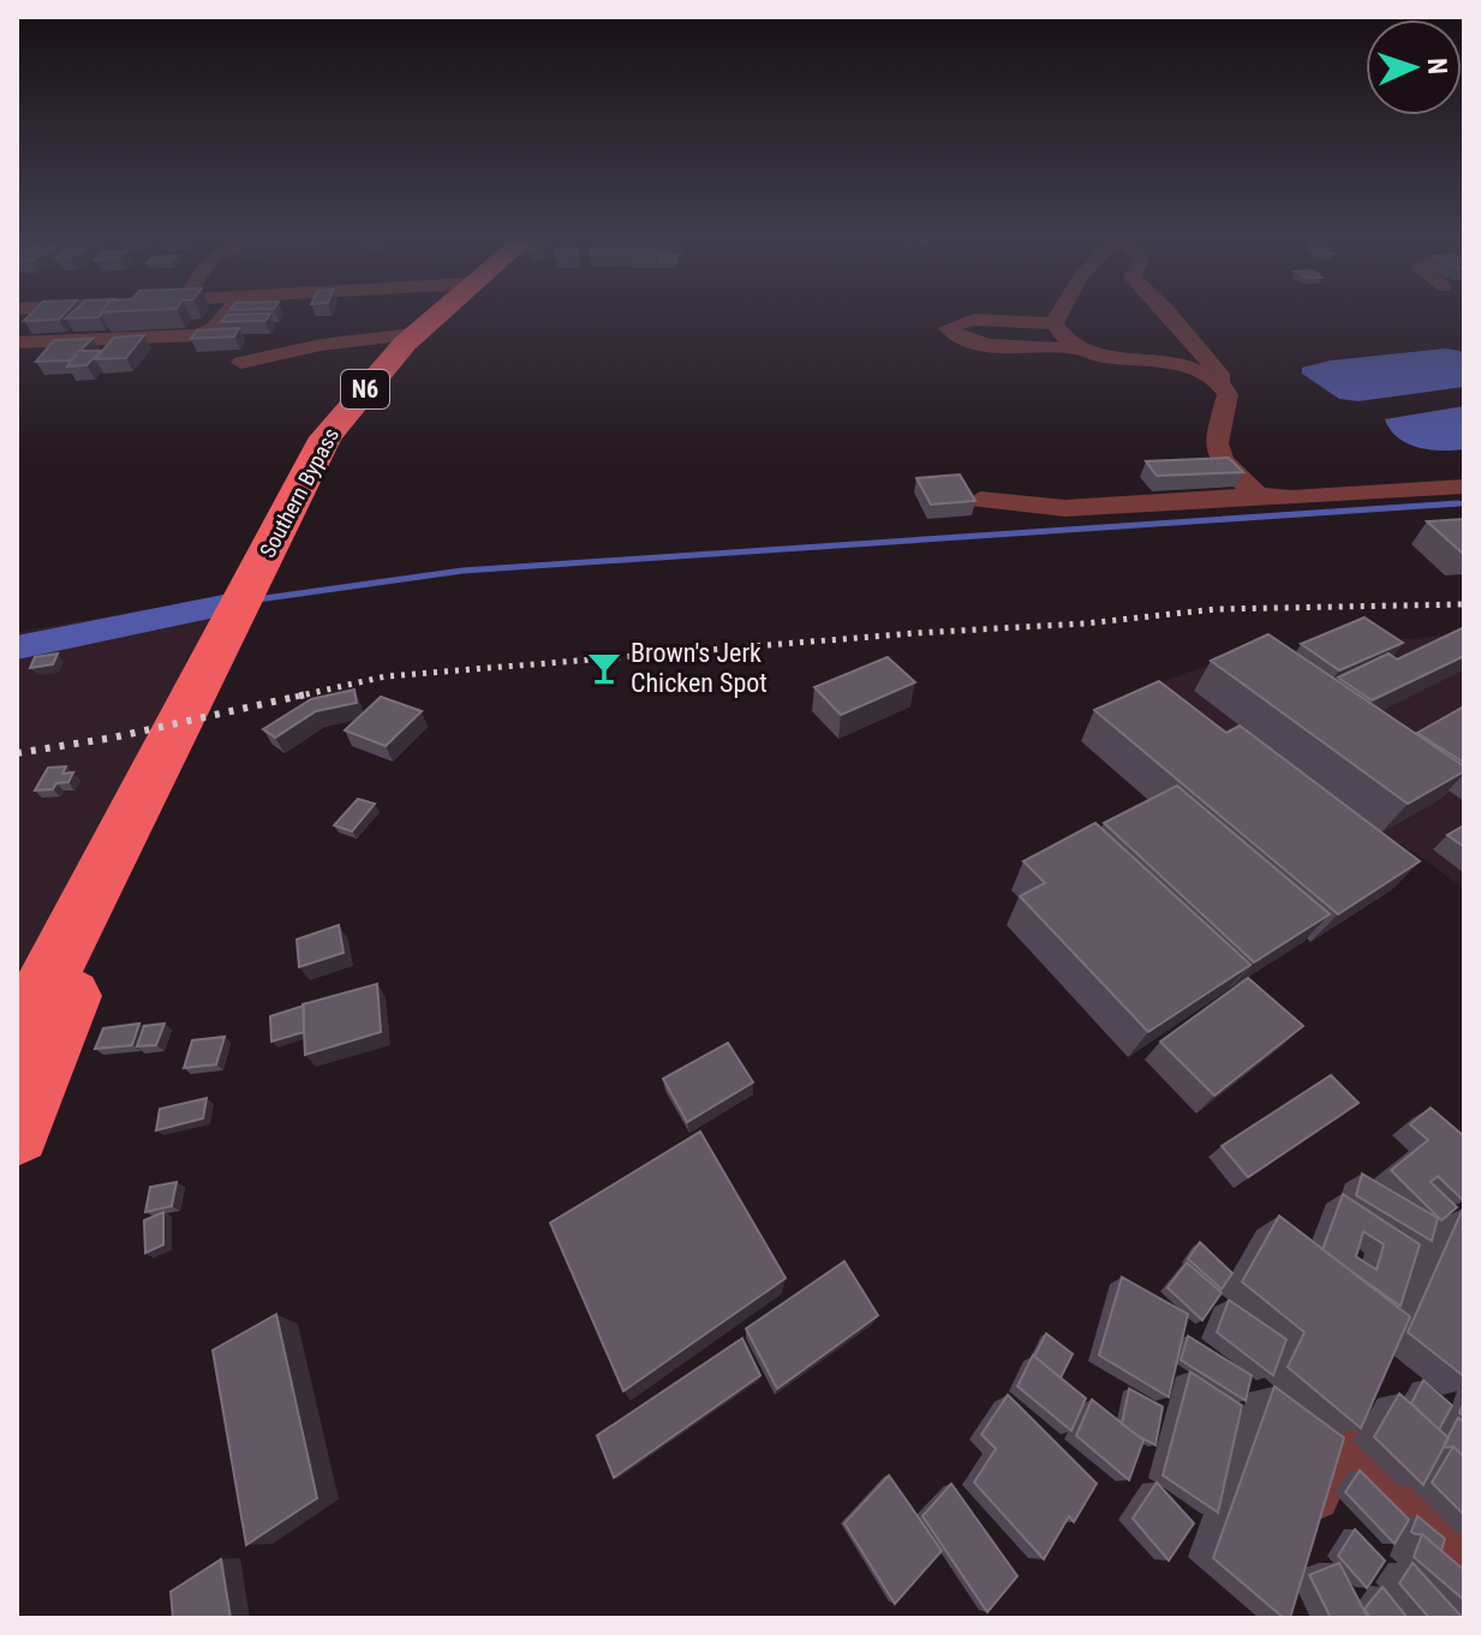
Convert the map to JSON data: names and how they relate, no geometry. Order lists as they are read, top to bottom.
{
  "streets": {
    "highway": ["N6", "Southern Bypass"]
  },
  "places": {
    "bar": ["Brown's Jerk Chicken Spot"]
  },
  "north": "right"
}
